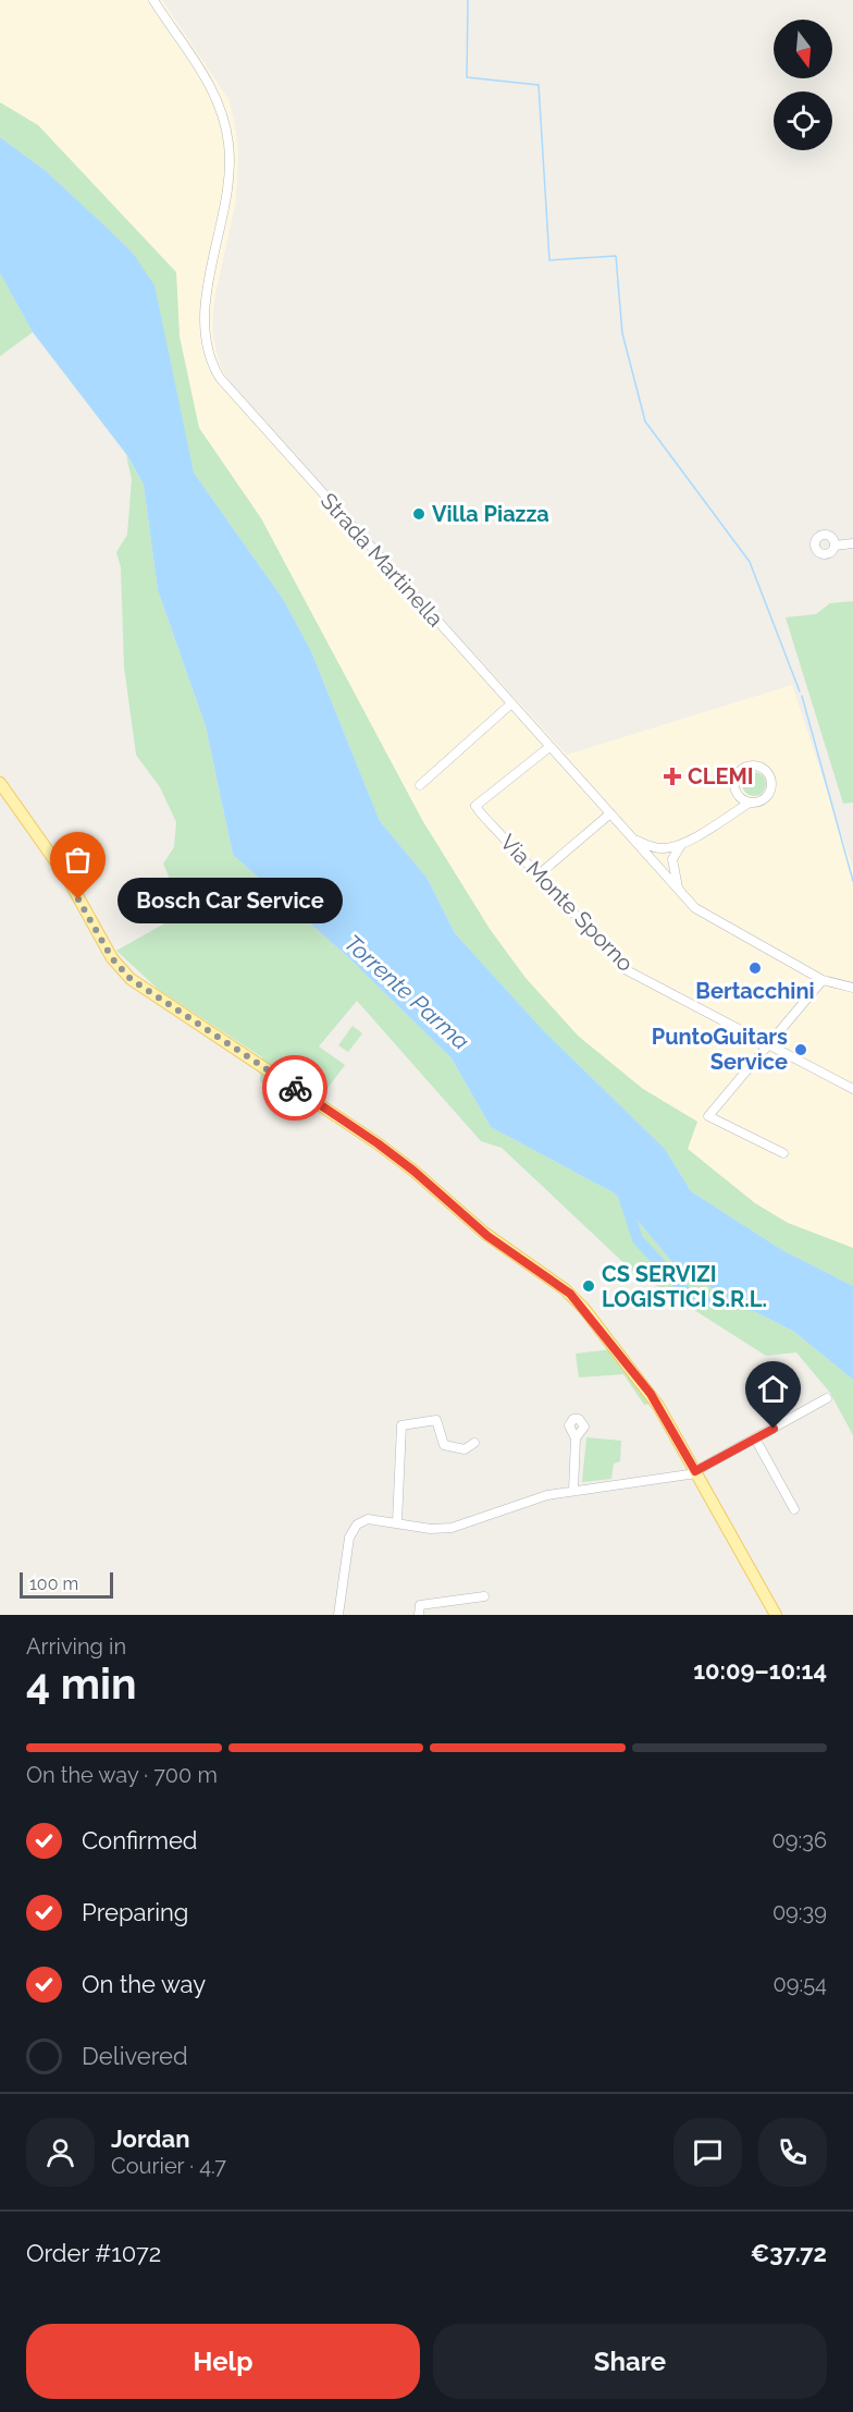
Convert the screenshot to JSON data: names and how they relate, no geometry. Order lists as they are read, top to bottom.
{
  "streets": {
    "street": ["Strada Martinella", "Via Monte Sporno"]
  },
  "crossings": [
    ["Strada Martinella", "Via Monte Sporno"]
  ],
  "water": ["Torrente Parma"],
  "places": {
    "other": [
      "Villa Piazza",
      "Bosch Car Service",
      "Bertacchini",
      "PuntoGuitars Service",
      "CS SERVIZI LOGISTICI S.R.L."
    ],
    "health": ["CLEMI"]
  },
  "scale_bar": "100 m",
  "north": "bottom",
  "page": {
    "bubble": "Bosch Car Service",
    "scale": "100 m",
    "heading": ["4 min", "Arriving in", "10:09–10:14"],
    "panel": [
      "Jordan",
      "Courier · 4.7",
      "Order #1072",
      "€37.72"
    ],
    "bar": "On the way · 700 m",
    "list": [
      ["Confirmed", "09:36"],
      ["Preparing", "09:39"],
      ["On the way", "09:54"],
      "Delivered"
    ],
    "buttons": ["Help", "Share"]
  }
}
